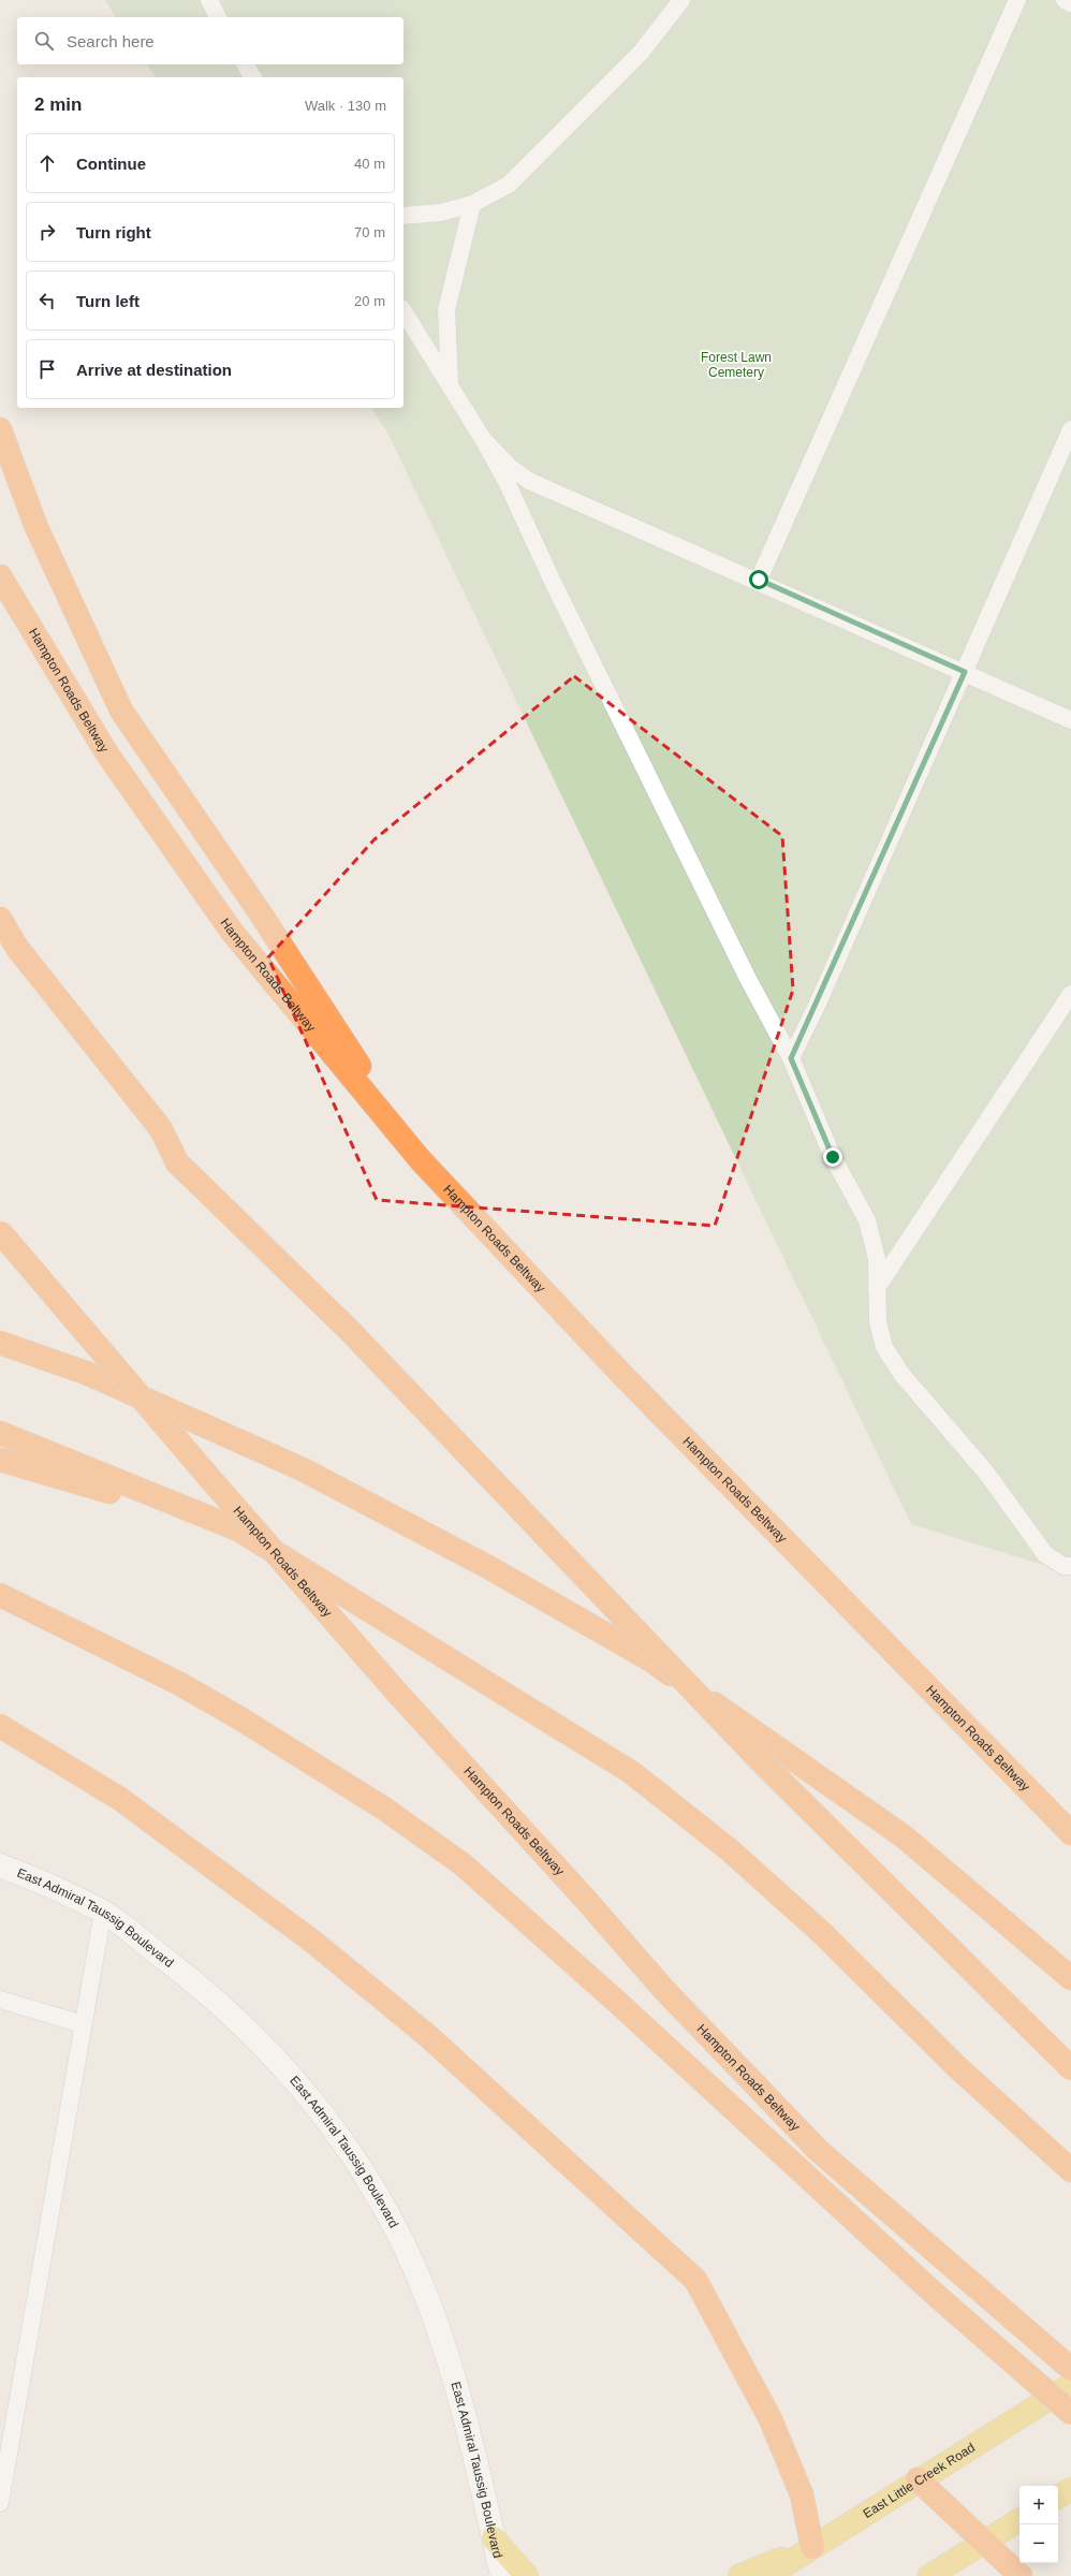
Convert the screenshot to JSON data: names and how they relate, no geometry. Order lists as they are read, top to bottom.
{
  "streets": {
    "highway": ["Hampton Roads Beltway"],
    "main road": ["East Admiral Taussig Boulevard", "East Little Creek Road"]
  },
  "parks": ["Forest Lawn Cemetery"],
  "page": {
    "search": "Search here",
    "heading": ["2 min", "Walk · 130 m"],
    "list": [
      ["Continue", "40 m"],
      ["Turn right", "70 m"],
      ["Turn left", "20 m"],
      "Arrive at destination"
    ],
    "map_buttons": ["+", "−"]
  }
}
